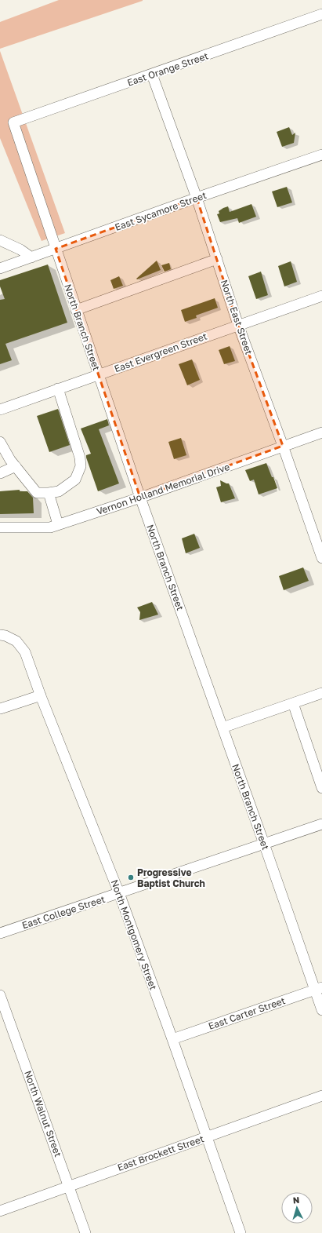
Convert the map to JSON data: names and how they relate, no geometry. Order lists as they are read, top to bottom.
{
  "streets": {
    "street": [
      "East Orange Street",
      "East Sycamore Street",
      "North East Street",
      "North Branch Street",
      "East Evergreen Street",
      "Vernon Holland Memorial Drive",
      "East College Street",
      "North Montgomery Street",
      "East Carter Street",
      "North Walnut Street",
      "East Brockett Street"
    ]
  },
  "crossings": [
    ["East Orange Street", "North East Street"],
    ["East Orange Street", "North Branch Street"],
    ["East Sycamore Street", "North East Street"],
    ["East Sycamore Street", "North Branch Street"],
    ["North East Street", "East Evergreen Street"],
    ["North East Street", "Vernon Holland Memorial Drive"],
    ["North Branch Street", "East Evergreen Street"],
    ["North Branch Street", "Vernon Holland Memorial Drive"],
    ["North Branch Street", "East College Street"],
    ["North Branch Street", "East Carter Street"],
    ["East College Street", "North Montgomery Street"],
    ["North Montgomery Street", "East Carter Street"],
    ["North Montgomery Street", "East Brockett Street"],
    ["North Walnut Street", "East Brockett Street"]
  ],
  "places": ["Progressive Baptist Church"],
  "north": "top"
}
